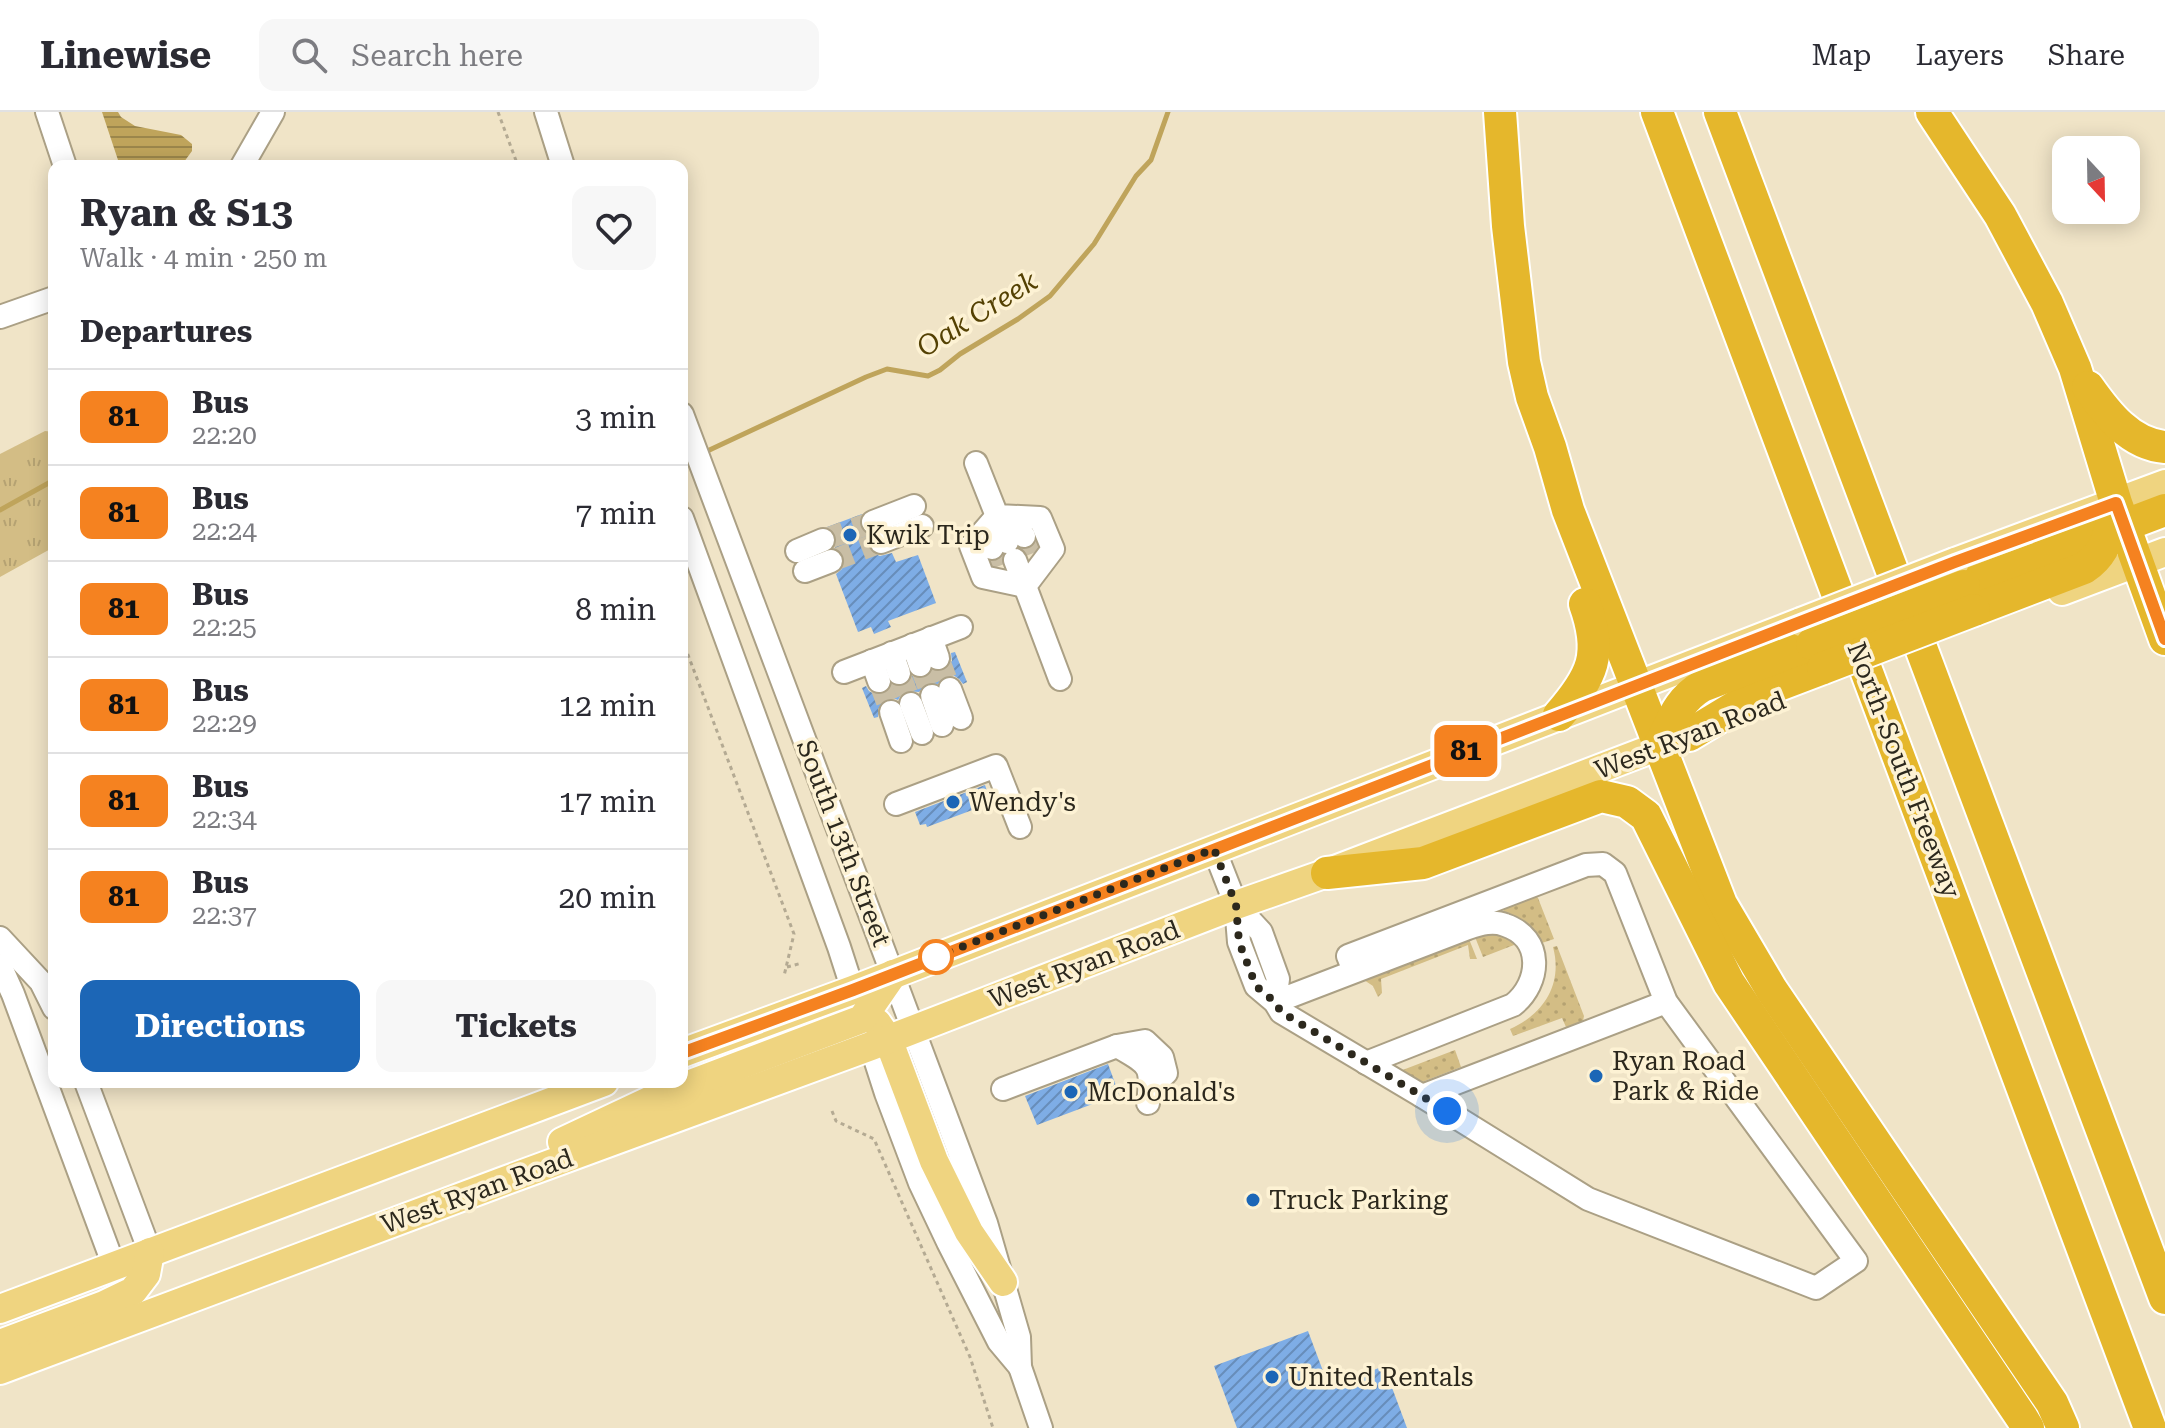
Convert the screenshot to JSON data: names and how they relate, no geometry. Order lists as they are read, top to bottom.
{
  "streets": {
    "highway": ["North-South Freeway"],
    "main road": ["West Ryan Road"],
    "street": ["South 13th Street"]
  },
  "crossings": [
    ["West Ryan Road", "South 13th Street"]
  ],
  "water": ["Oak Creek"],
  "places": [
    "Kwik Trip",
    "Wendy's",
    "Ryan Road Park & Ride",
    "McDonald's",
    "Truck Parking",
    "United Rentals"
  ],
  "lines": ["bus line 81"],
  "north": "bottom",
  "page": {
    "header": "Linewise",
    "search": "Search here",
    "nav": ["Map", "Layers", "Share"],
    "on_map": "81",
    "heading": [
      ["Ryan & S13", "Walk · 4 min · 250 m"],
      "Departures"
    ],
    "list": [
      {
        "mark": "81",
        "name": "Bus",
        "note": "22:20",
        "value": "3 min"
      },
      {
        "mark": "81",
        "name": "Bus",
        "note": "22:24",
        "value": "7 min"
      },
      {
        "mark": "81",
        "name": "Bus",
        "note": "22:25",
        "value": "8 min"
      },
      {
        "mark": "81",
        "name": "Bus",
        "note": "22:29",
        "value": "12 min"
      },
      {
        "mark": "81",
        "name": "Bus",
        "note": "22:34",
        "value": "17 min"
      },
      {
        "mark": "81",
        "name": "Bus",
        "note": "22:37",
        "value": "20 min"
      }
    ],
    "buttons": ["Directions", "Tickets"]
  }
}
